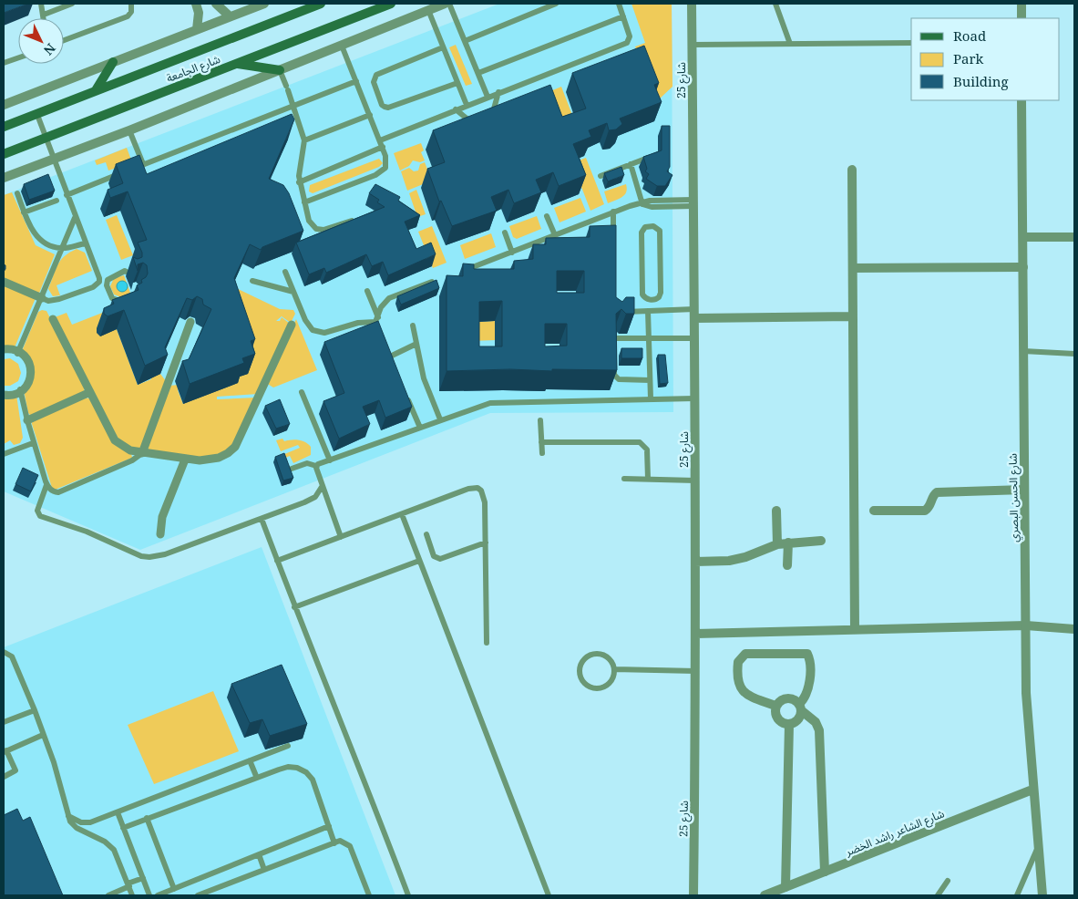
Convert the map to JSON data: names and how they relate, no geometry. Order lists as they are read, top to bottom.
{
  "streets": {
    "main road": ["شارع الجامعة"],
    "street": ["شارع 25", "شارع الحسن البصري", "شارع الشاعر راشد الخضر"]
  },
  "crossings": [
    ["شارع الحسن البصري", "شارع الشاعر راشد الخضر"]
  ],
  "legend": ["Road", "Park", "Building"],
  "north": "bottom right"
}
